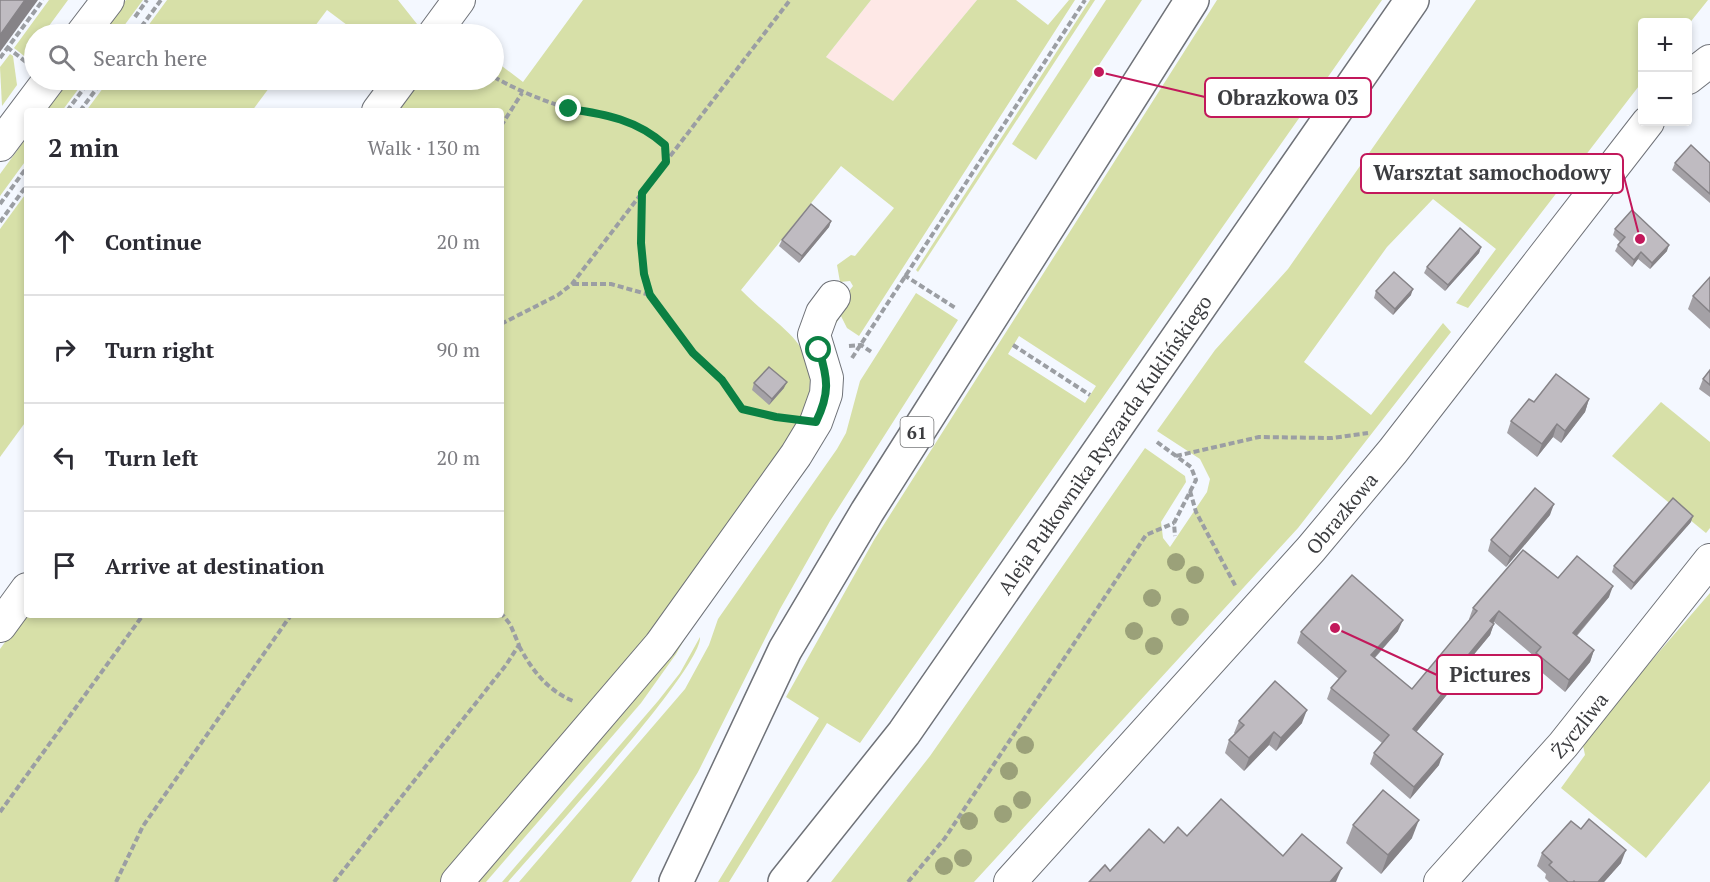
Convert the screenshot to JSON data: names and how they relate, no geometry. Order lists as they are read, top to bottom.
{
  "streets": {
    "main road": ["61", "Aleja Pułkownika Ryszarda Kuklińskiego"],
    "street": ["Obrazkowa", "Życzliwa"]
  },
  "places": ["Obrazkowa 03", "Warsztat samochodowy", "Pictures"],
  "page": {
    "map_buttons": ["+", "−"],
    "search": "Search here",
    "heading": ["2 min", "Walk · 130 m"],
    "list": [
      ["Continue", "20 m"],
      ["Turn right", "90 m"],
      ["Turn left", "20 m"],
      "Arrive at destination"
    ]
  }
}
